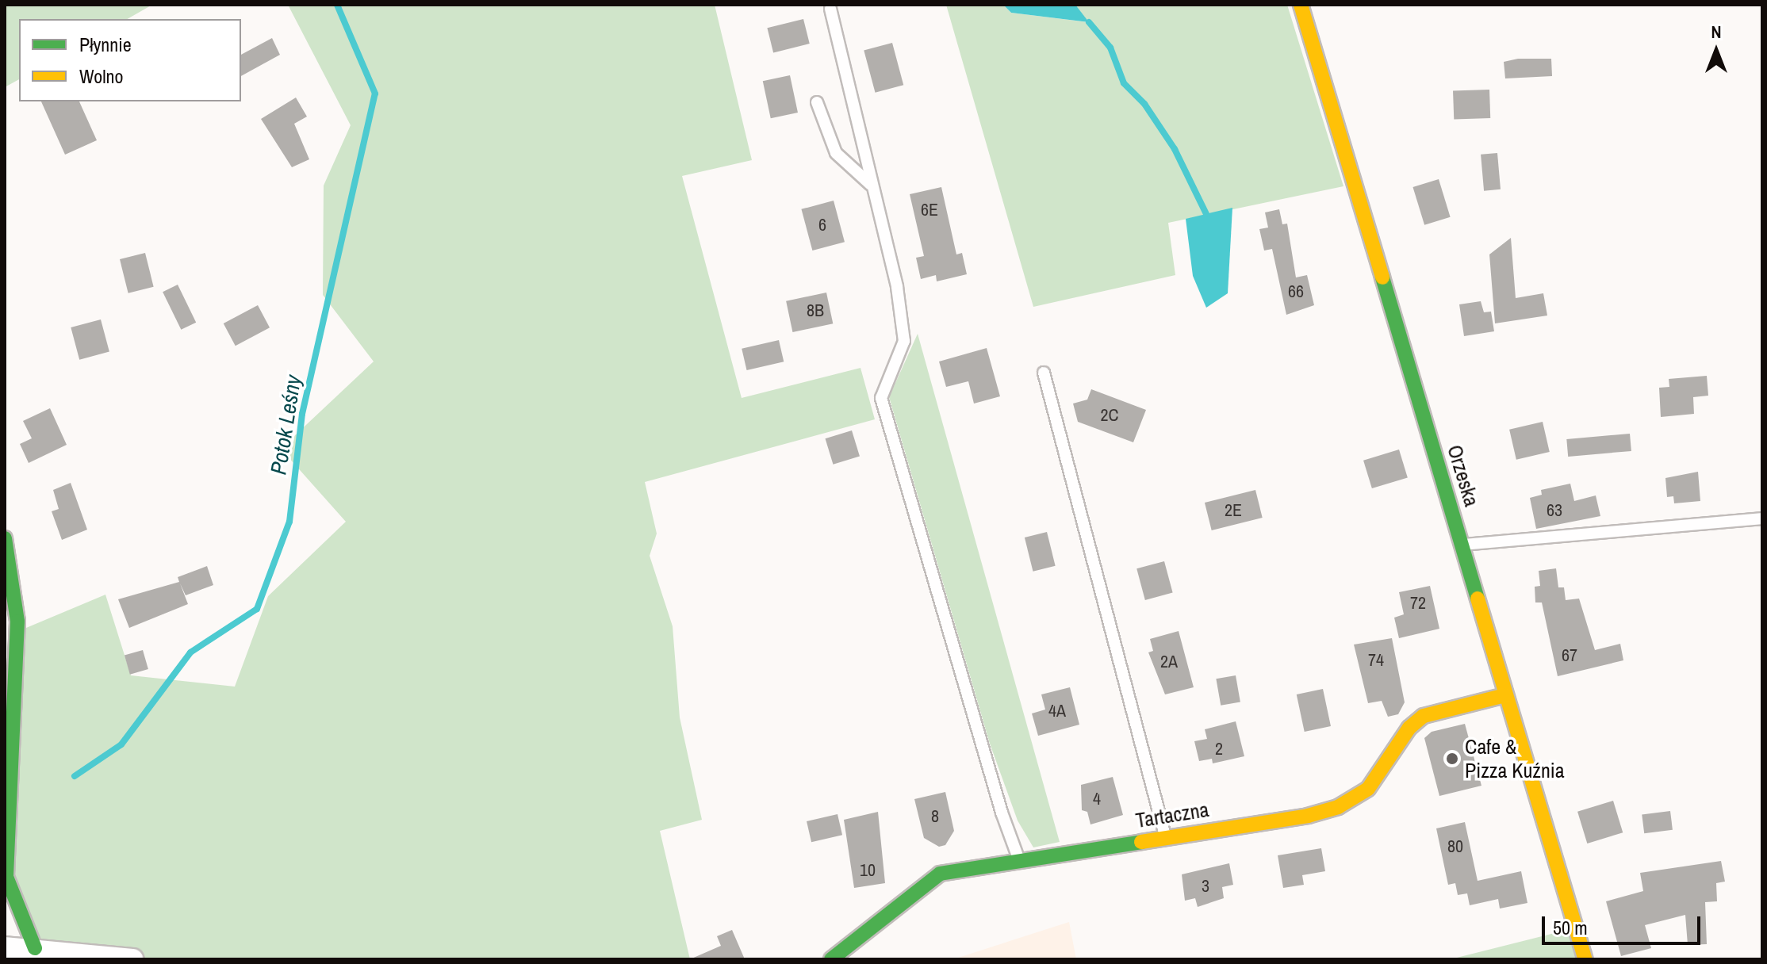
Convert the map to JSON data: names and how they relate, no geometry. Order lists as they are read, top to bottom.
{
  "streets": {
    "street": ["Orzeska", "Tartaczna"]
  },
  "crossings": [
    ["Orzeska", "Tartaczna"]
  ],
  "water": ["Potok Leśny"],
  "places": ["Cafe & Pizza Kuźnia"],
  "house_numbers": [
    "6E",
    "6",
    "66",
    "8B",
    "2C",
    "2E",
    "63",
    "72",
    "67",
    "74",
    "2A",
    "4A",
    "2",
    "4",
    "8",
    "80",
    "10",
    "3"
  ],
  "legend": ["Płynnie", "Wolno"],
  "scale_bar": "50 m",
  "north": "top"
}
